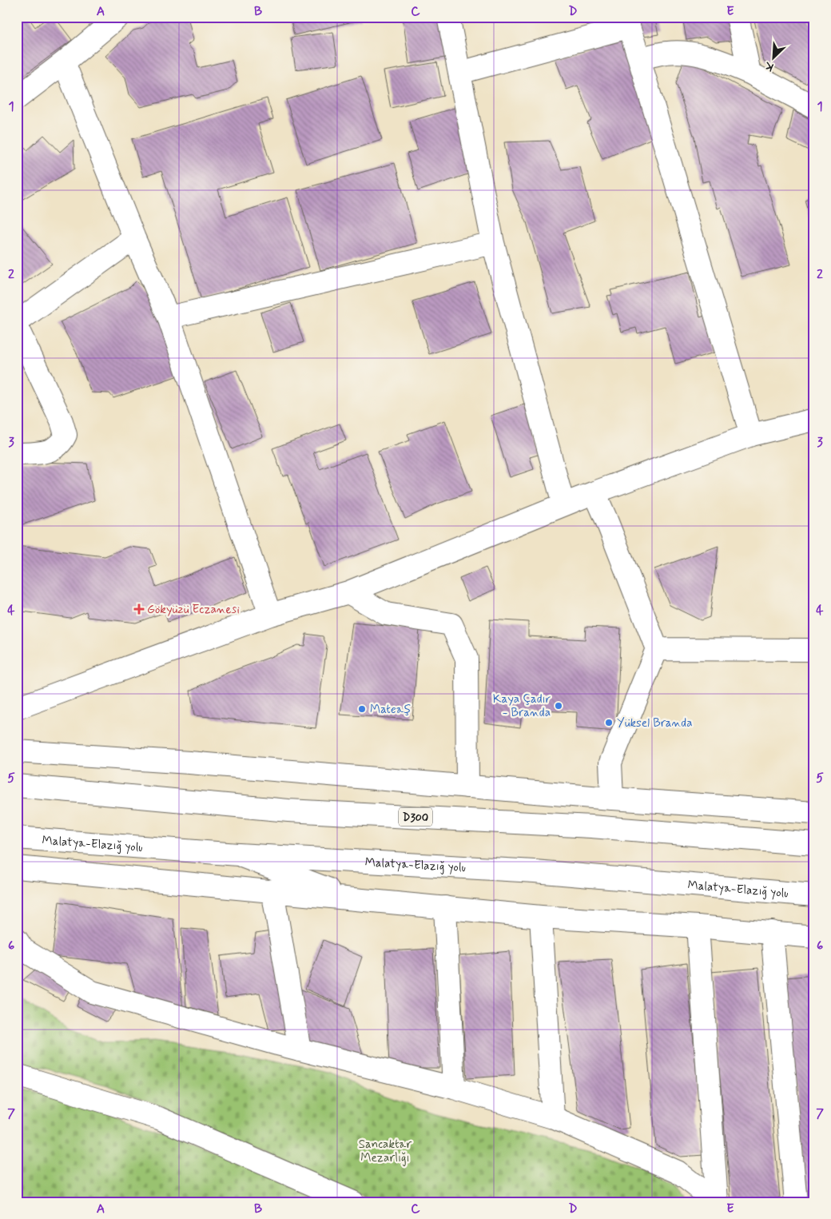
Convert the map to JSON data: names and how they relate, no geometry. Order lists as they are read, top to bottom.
{
  "streets": {
    "main road": ["D300", "Malatya-Elazığ yolu"]
  },
  "parks": ["Sancaktar Mezarlığı"],
  "places": {
    "health": ["Gökyüzü Eczanesi"],
    "other": ["Kaya Çadır - Branda", "Mateaş", "Yüksel Branda"]
  },
  "north": "bottom left",
  "grid": {
    "columns": [
      "A",
      "B",
      "C",
      "D",
      "E"
    ],
    "rows": [
      "1",
      "2",
      "3",
      "4",
      "5",
      "6",
      "7"
    ]
  }
}
